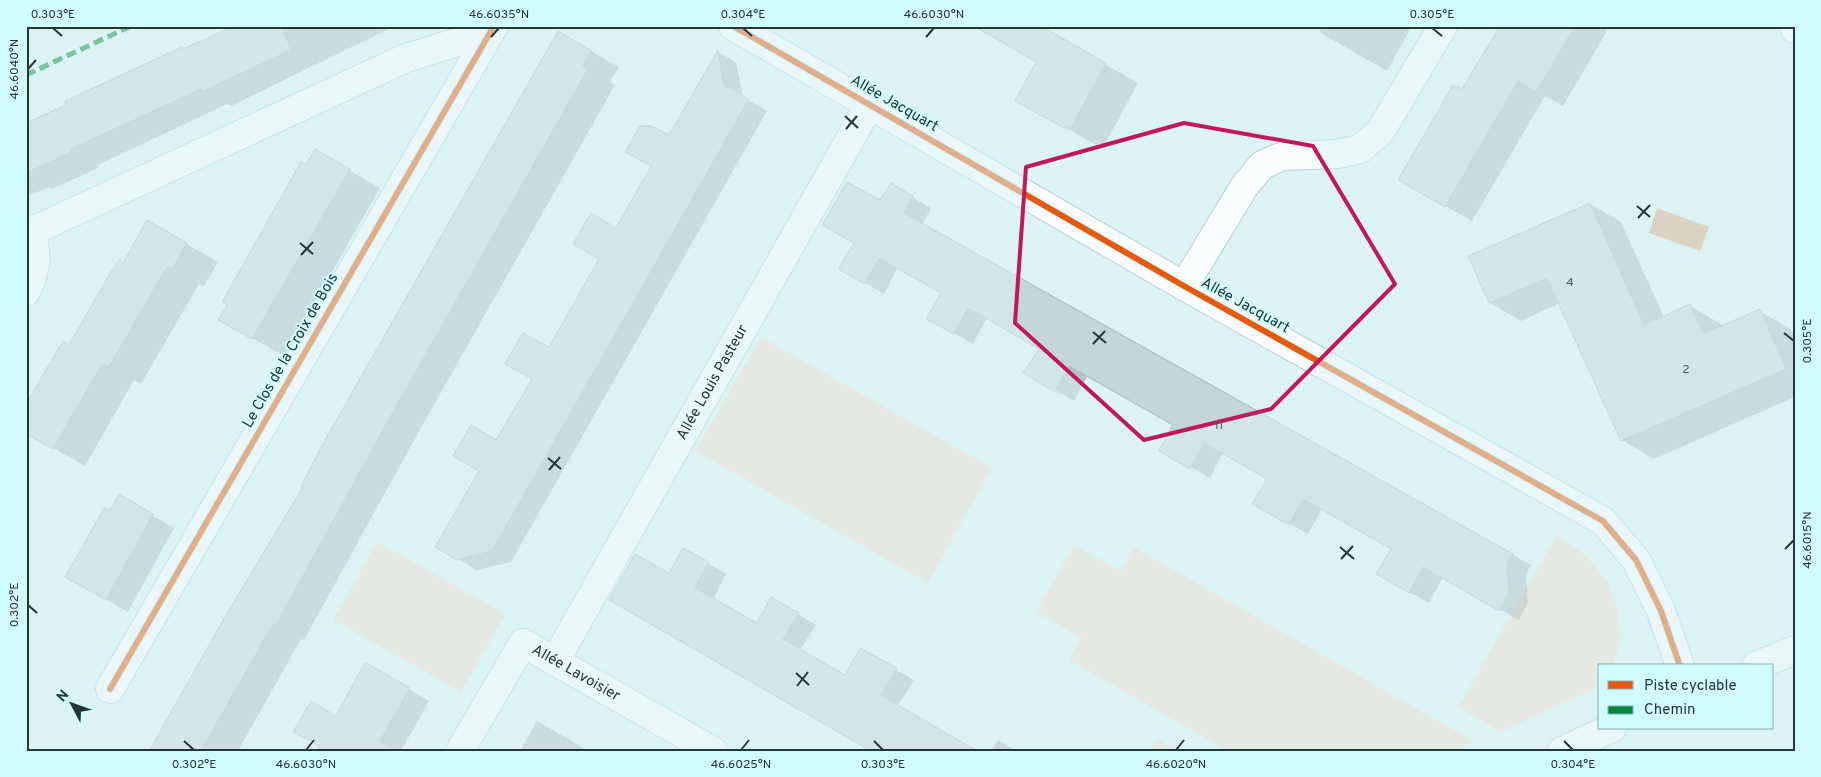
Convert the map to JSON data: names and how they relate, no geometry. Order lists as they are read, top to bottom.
{
  "streets": {
    "street": [
      "Allée Jacquart",
      "Le Clos de la Croix de Bois",
      "Allée Louis Pasteur",
      "Allée Lavoisier"
    ]
  },
  "crossings": [
    ["Allée Jacquart", "Allée Louis Pasteur"],
    ["Allée Louis Pasteur", "Allée Lavoisier"]
  ],
  "house_numbers": ["4", "2", "11"],
  "legend": ["Piste cyclable", "Chemin"],
  "north": "top left",
  "coordinates": [
    "0.303°E",
    "46.6035°N",
    "0.304°E",
    "46.6030°N",
    "0.305°E",
    "46.6040°N",
    "46.6015°N",
    "0.302°E",
    "46.6025°N",
    "46.6020°N"
  ]
}
